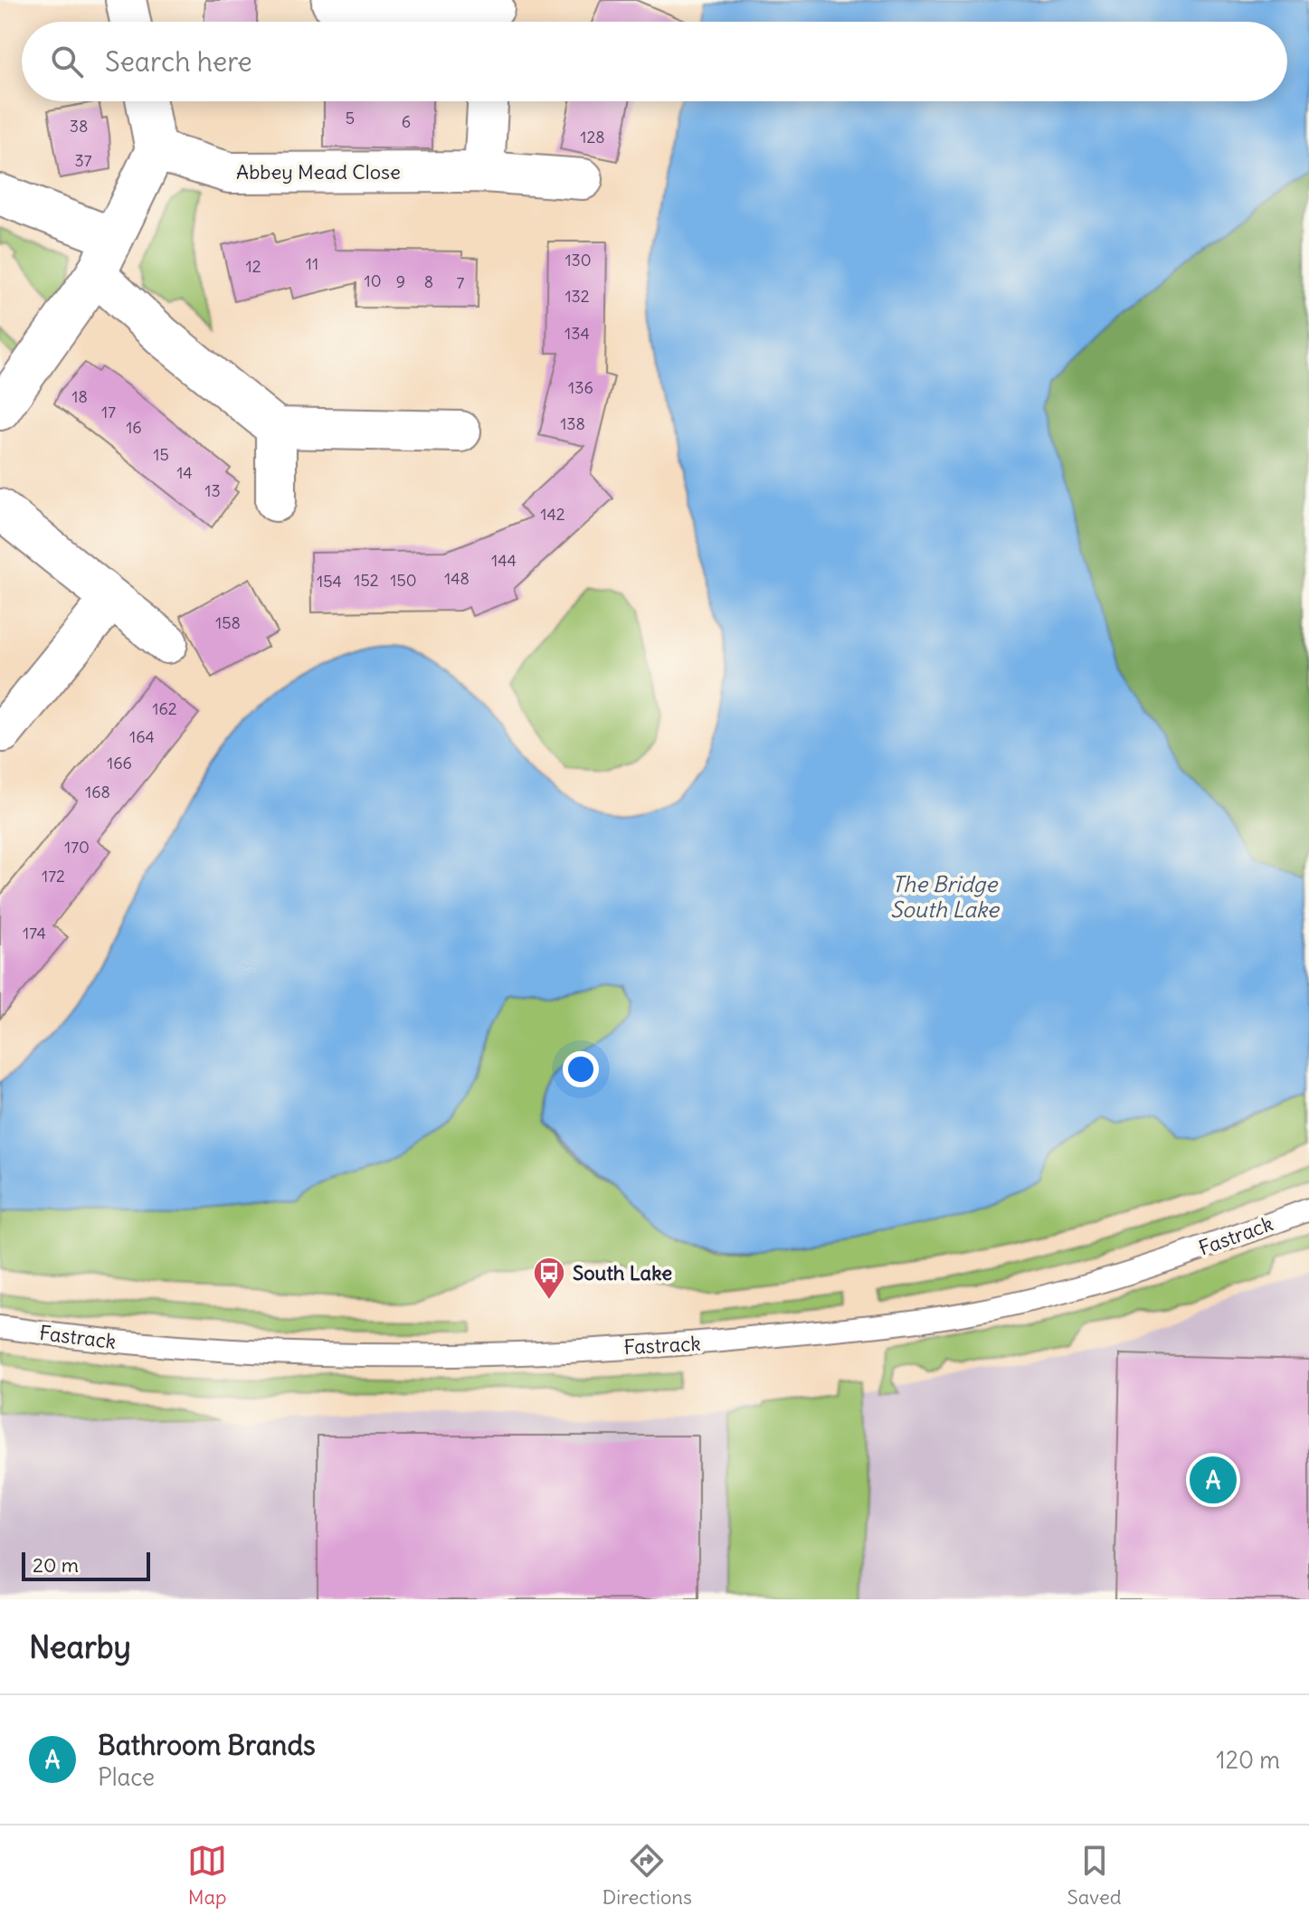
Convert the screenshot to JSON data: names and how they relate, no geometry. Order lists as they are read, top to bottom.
{
  "streets": {
    "street": ["Abbey Mead Close"],
    "lane": ["Fastrack"]
  },
  "water": ["The Bridge South Lake"],
  "places": {
    "bus stop": ["South Lake"]
  },
  "house_numbers": [
    "5",
    "6",
    "38",
    "128",
    "37",
    "130",
    "11",
    "12",
    "10",
    "9",
    "8",
    "7",
    "132",
    "134",
    "136",
    "18",
    "17",
    "138",
    "16",
    "15",
    "14",
    "13",
    "142",
    "144",
    "148",
    "152",
    "150",
    "154",
    "158",
    "162",
    "164",
    "166",
    "168",
    "170",
    "172",
    "174"
  ],
  "scale_bar": "20 m",
  "page": {
    "search": "Search here",
    "pins": "A",
    "scale": "20 m",
    "heading": "Nearby",
    "list": [
      {
        "mark": "A",
        "name": "Bathroom Brands",
        "note": "Place",
        "value": "120 m"
      }
    ],
    "nav": ["Map", "Directions", "Saved"]
  }
}
